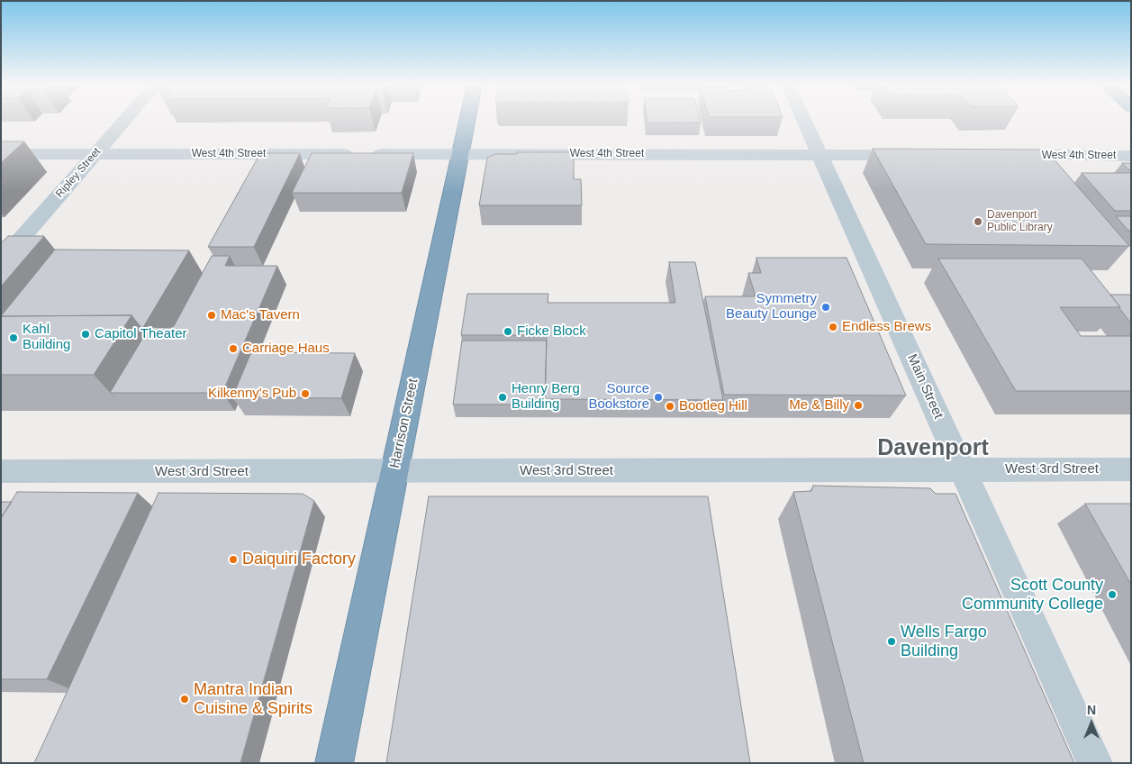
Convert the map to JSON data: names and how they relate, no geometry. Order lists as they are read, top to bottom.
{
  "streets": {
    "highway": ["Harrison Street"],
    "street": [
      "West 4th Street",
      "Ripley Street",
      "Main Street",
      "West 3rd Street"
    ]
  },
  "crossings": [
    ["West 4th Street", "Ripley Street"],
    ["West 4th Street", "Main Street"],
    ["West 4th Street", "Harrison Street"],
    ["Main Street", "West 3rd Street"],
    ["Harrison Street", "West 3rd Street"]
  ],
  "districts": ["Davenport"],
  "places": [
    "Davenport Public Library",
    "Symmetry Beauty Lounge",
    "Mac's Tavern",
    "Endless Brews",
    "Ficke Block",
    "Capitol Theater",
    "Kahl Building",
    "Carriage Haus",
    "Kilkenny's Pub",
    "Henry Berg Building",
    "Source Bookstore",
    "Me & Billy",
    "Bootleg Hill",
    "Daiquiri Factory",
    "Scott County Community College",
    "Wells Fargo Building",
    "Mantra Indian Cuisine & Spirits"
  ],
  "north": "top"
}
